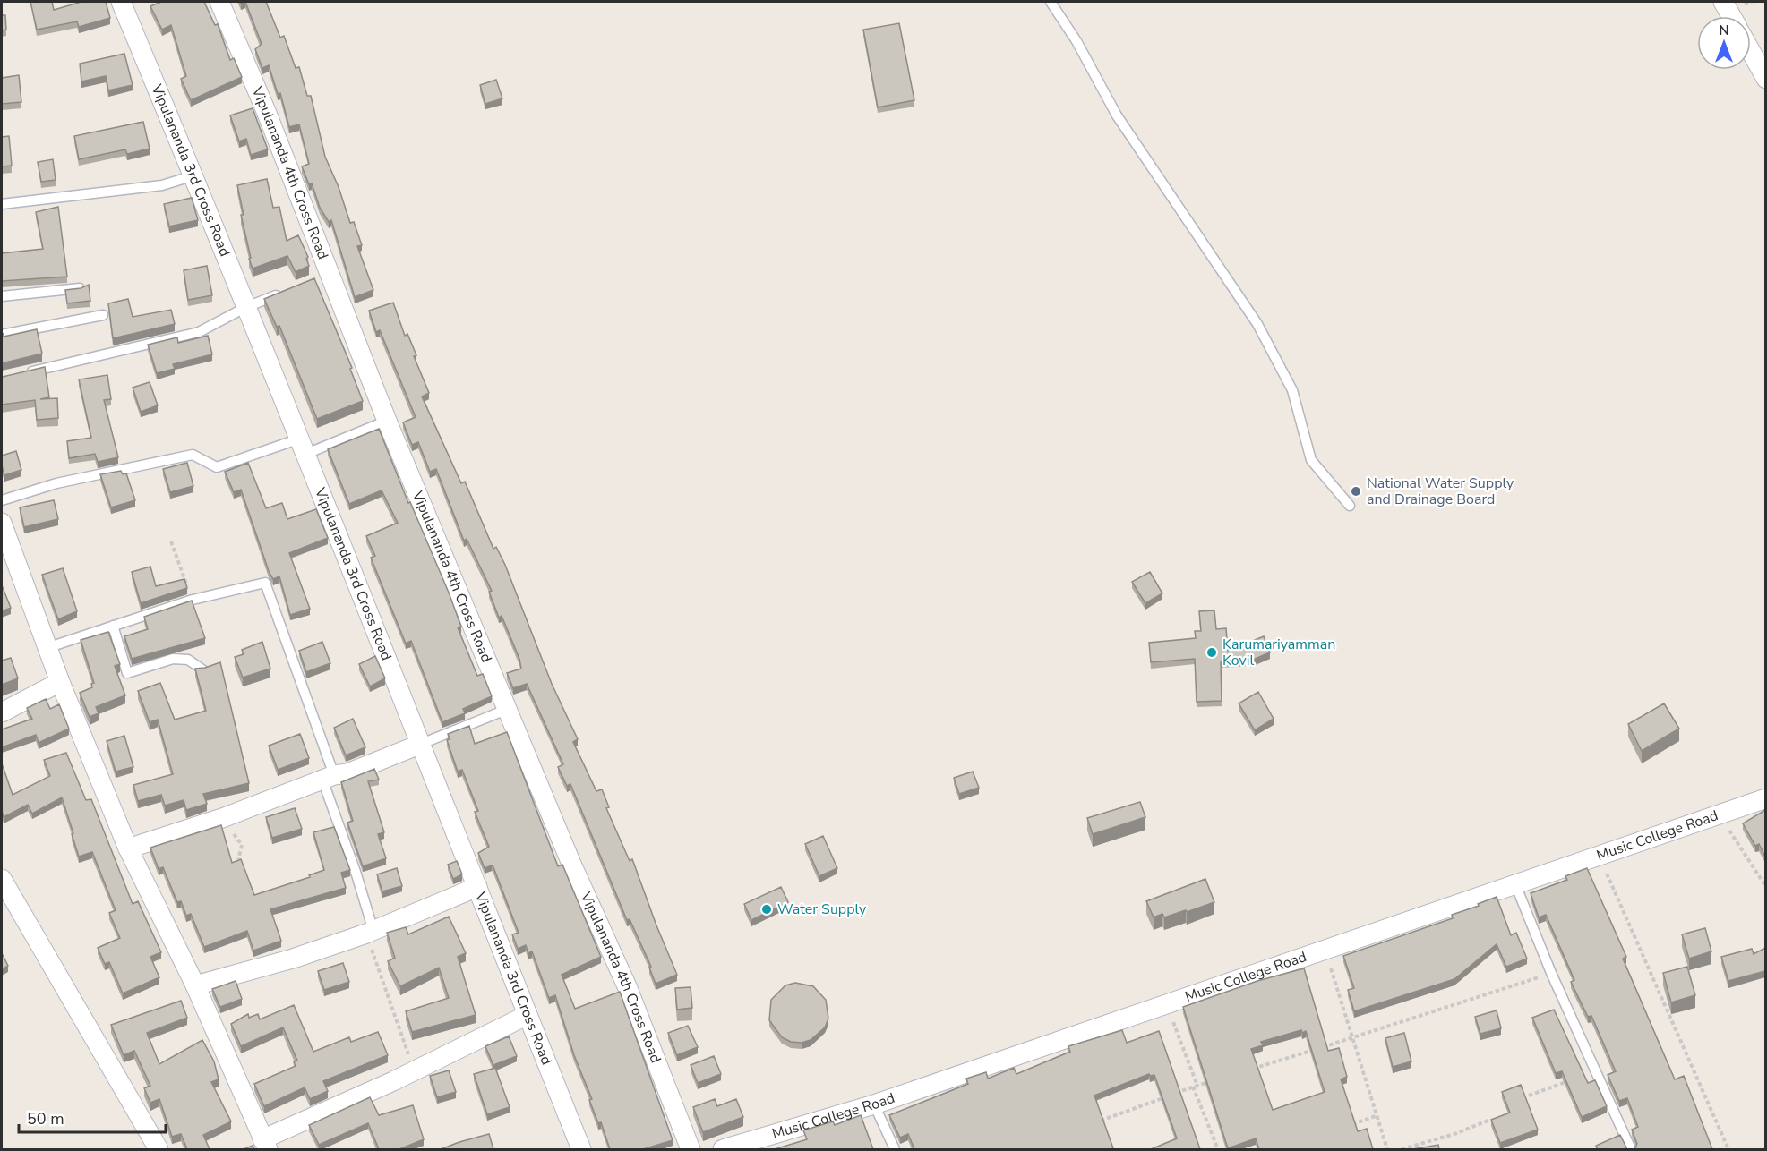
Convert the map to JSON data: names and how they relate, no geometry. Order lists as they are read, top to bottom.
{
  "streets": {
    "street": ["Vipulananda 3rd Cross Road", "Vipulananda 4th Cross Road", "Music College Road"]
  },
  "places": ["National Water Supply and Drainage Board", "Karumariyamman Kovil", "Water Supply"],
  "scale_bar": "50 m",
  "north": "top"
}
